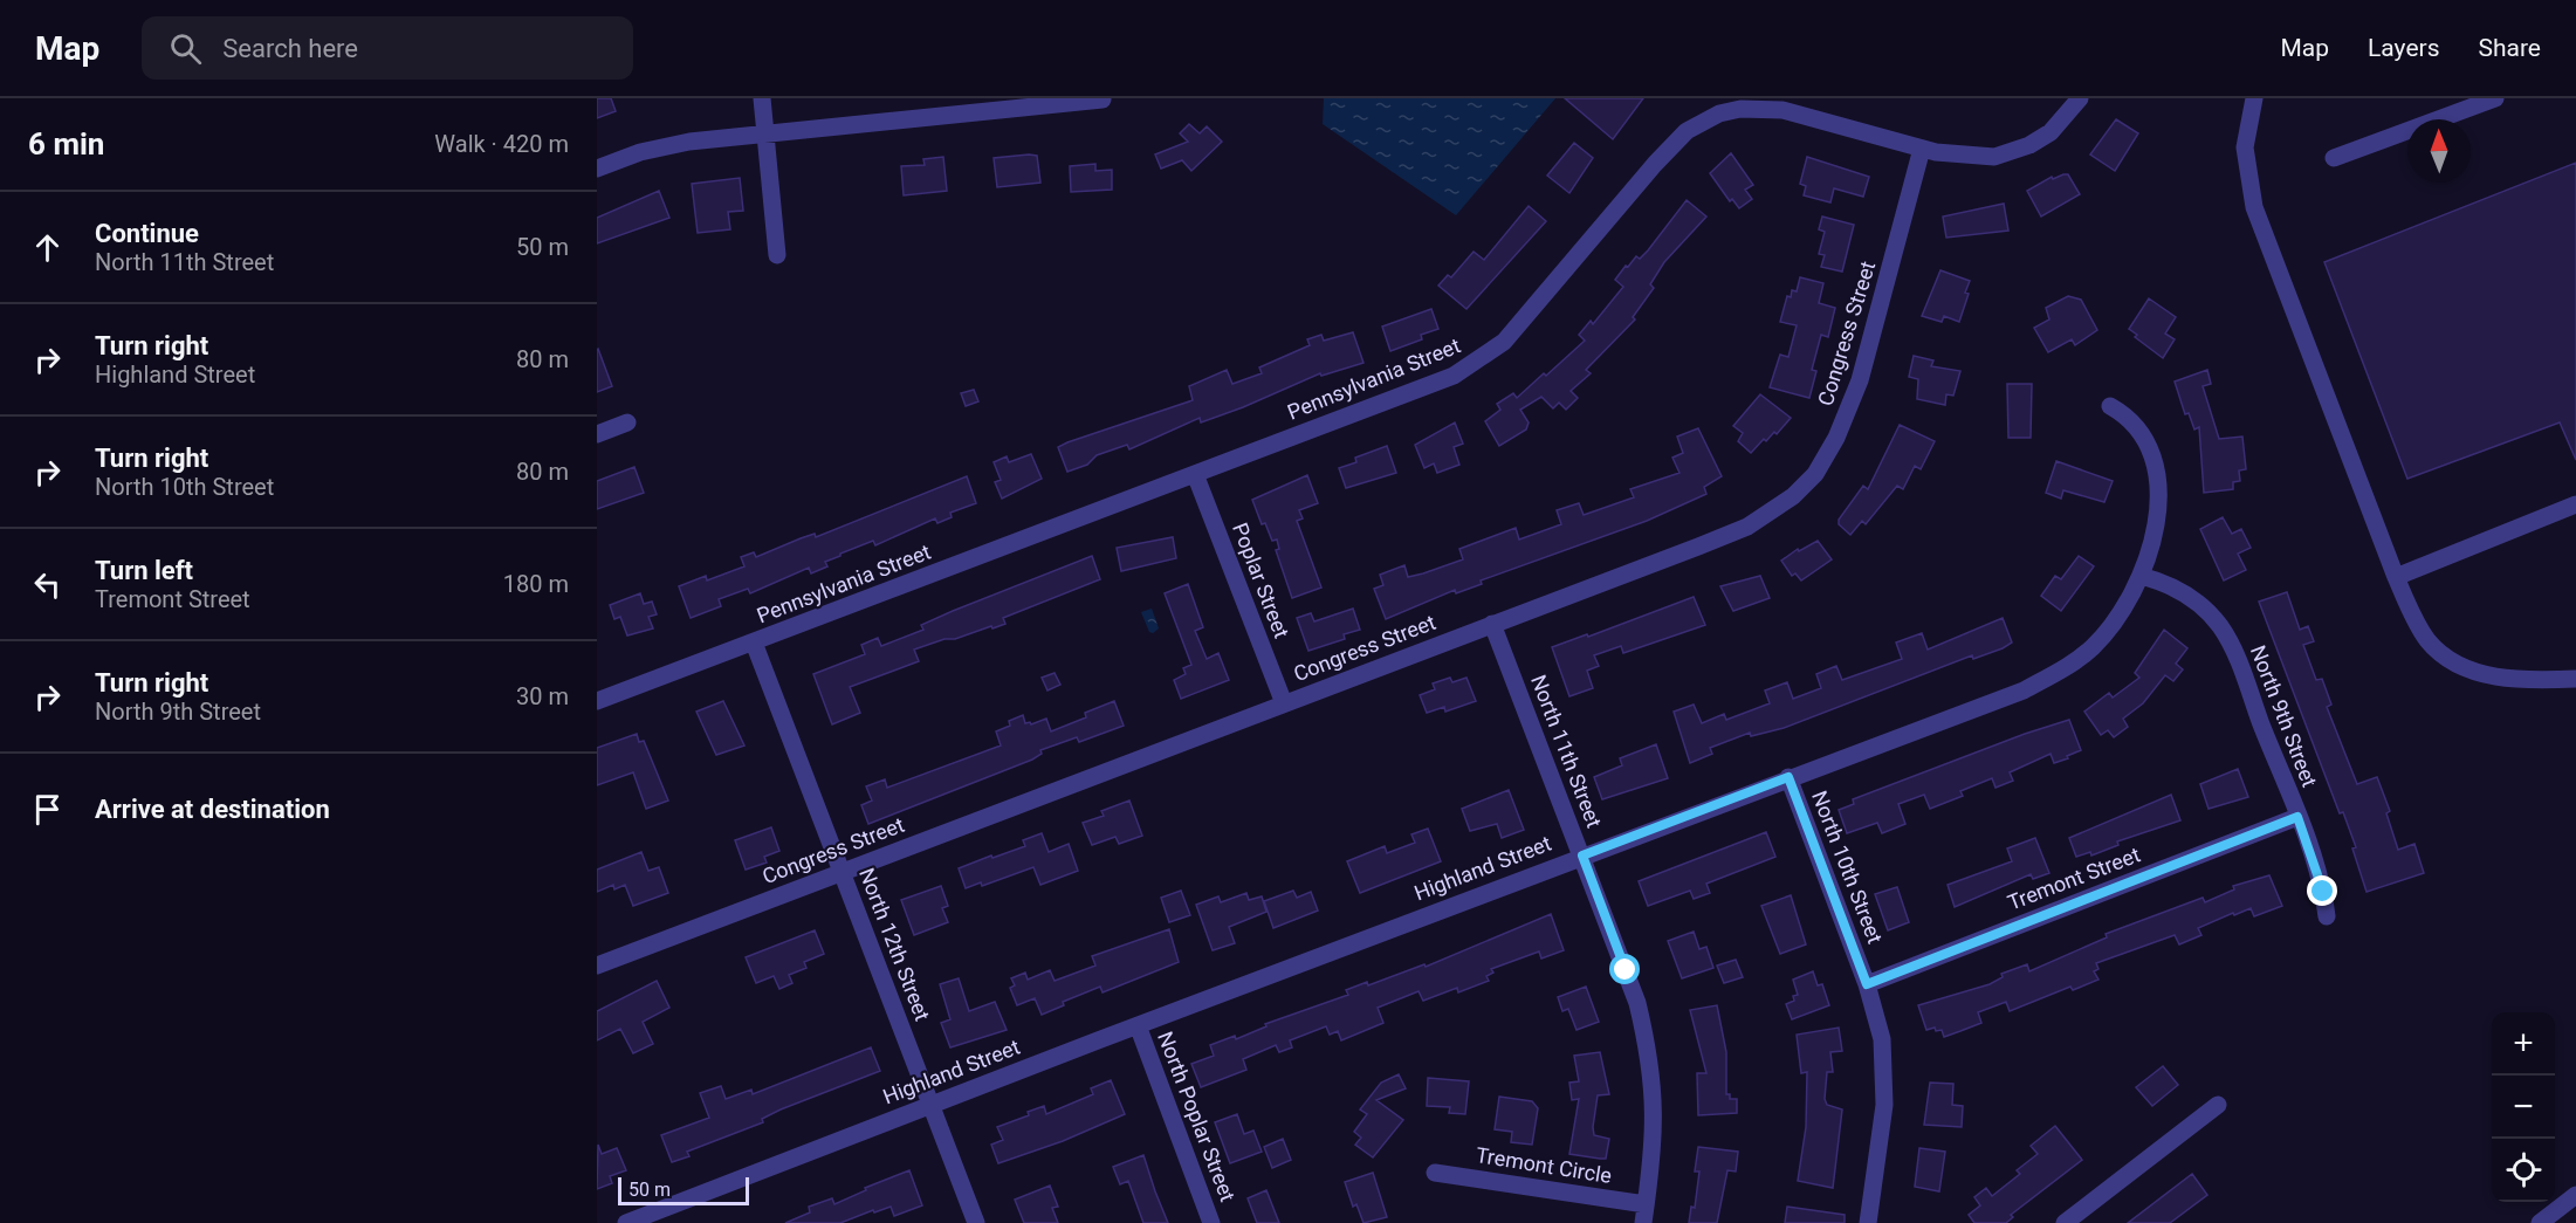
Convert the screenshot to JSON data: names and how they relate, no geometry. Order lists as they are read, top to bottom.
{
  "streets": {
    "street": [
      "Congress Street",
      "Pennsylvania Street",
      "Poplar Street",
      "North 9th Street",
      "North 11th Street",
      "North 10th Street",
      "Highland Street",
      "Tremont Street",
      "North 12th Street",
      "North Poplar Street",
      "Tremont Circle"
    ]
  },
  "crossings": [
    ["Congress Street", "Pennsylvania Street"],
    ["Congress Street", "Poplar Street"],
    ["Congress Street", "North 11th Street"],
    ["Congress Street", "North 12th Street"],
    ["Pennsylvania Street", "Poplar Street"],
    ["Pennsylvania Street", "North 12th Street"],
    ["North 9th Street", "Highland Street"],
    ["North 9th Street", "Tremont Street"],
    ["North 11th Street", "Highland Street"],
    ["North 11th Street", "Tremont Circle"],
    ["North 10th Street", "Highland Street"],
    ["North 10th Street", "Tremont Street"],
    ["Highland Street", "North 12th Street"],
    ["Highland Street", "North Poplar Street"]
  ],
  "scale_bar": "50 m",
  "north": "top",
  "page": {
    "header": "Map",
    "search": "Search here",
    "nav": ["Map", "Layers", "Share"],
    "heading": ["6 min", "Walk · 420 m"],
    "list": [
      ["Continue", "North 11th Street", "50 m"],
      ["Turn right", "Highland Street", "80 m"],
      ["Turn right", "North 10th Street", "80 m"],
      ["Turn left", "Tremont Street", "180 m"],
      ["Turn right", "North 9th Street", "30 m"],
      "Arrive at destination"
    ],
    "map_buttons": ["+", "−"],
    "scale": "50 m"
  }
}
